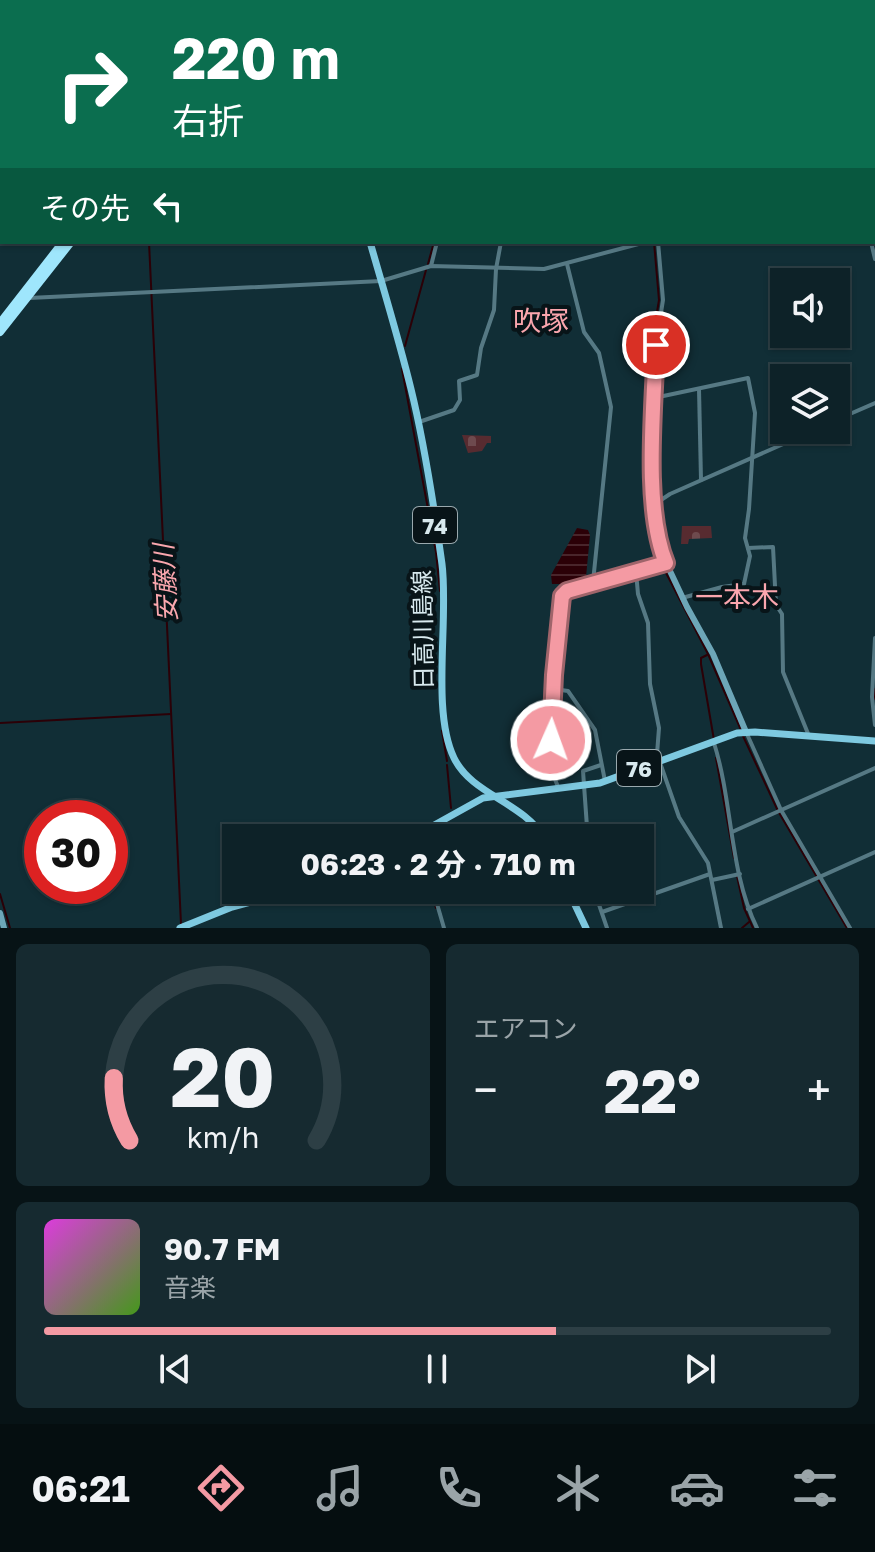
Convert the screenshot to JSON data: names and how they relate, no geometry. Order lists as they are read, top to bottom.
{
  "streets": {
    "main road": ["74", "日高川島線", "76"]
  },
  "crossings": [
    ["日高川島線", "76"]
  ],
  "districts": ["吹塚", "一本木"],
  "water": ["安藤川"],
  "page": {
    "turn": ["220 m", "右折"],
    "then": "その先",
    "limit": "30",
    "trip": "06:23 · 2 分 · 710 m",
    "tile": "エアコン",
    "heat": ["−", "22°", "+"],
    "song": ["90.7 FM", "音楽"],
    "tabs": "06:21",
    "gauge": ["20", "km/h"]
  }
}
